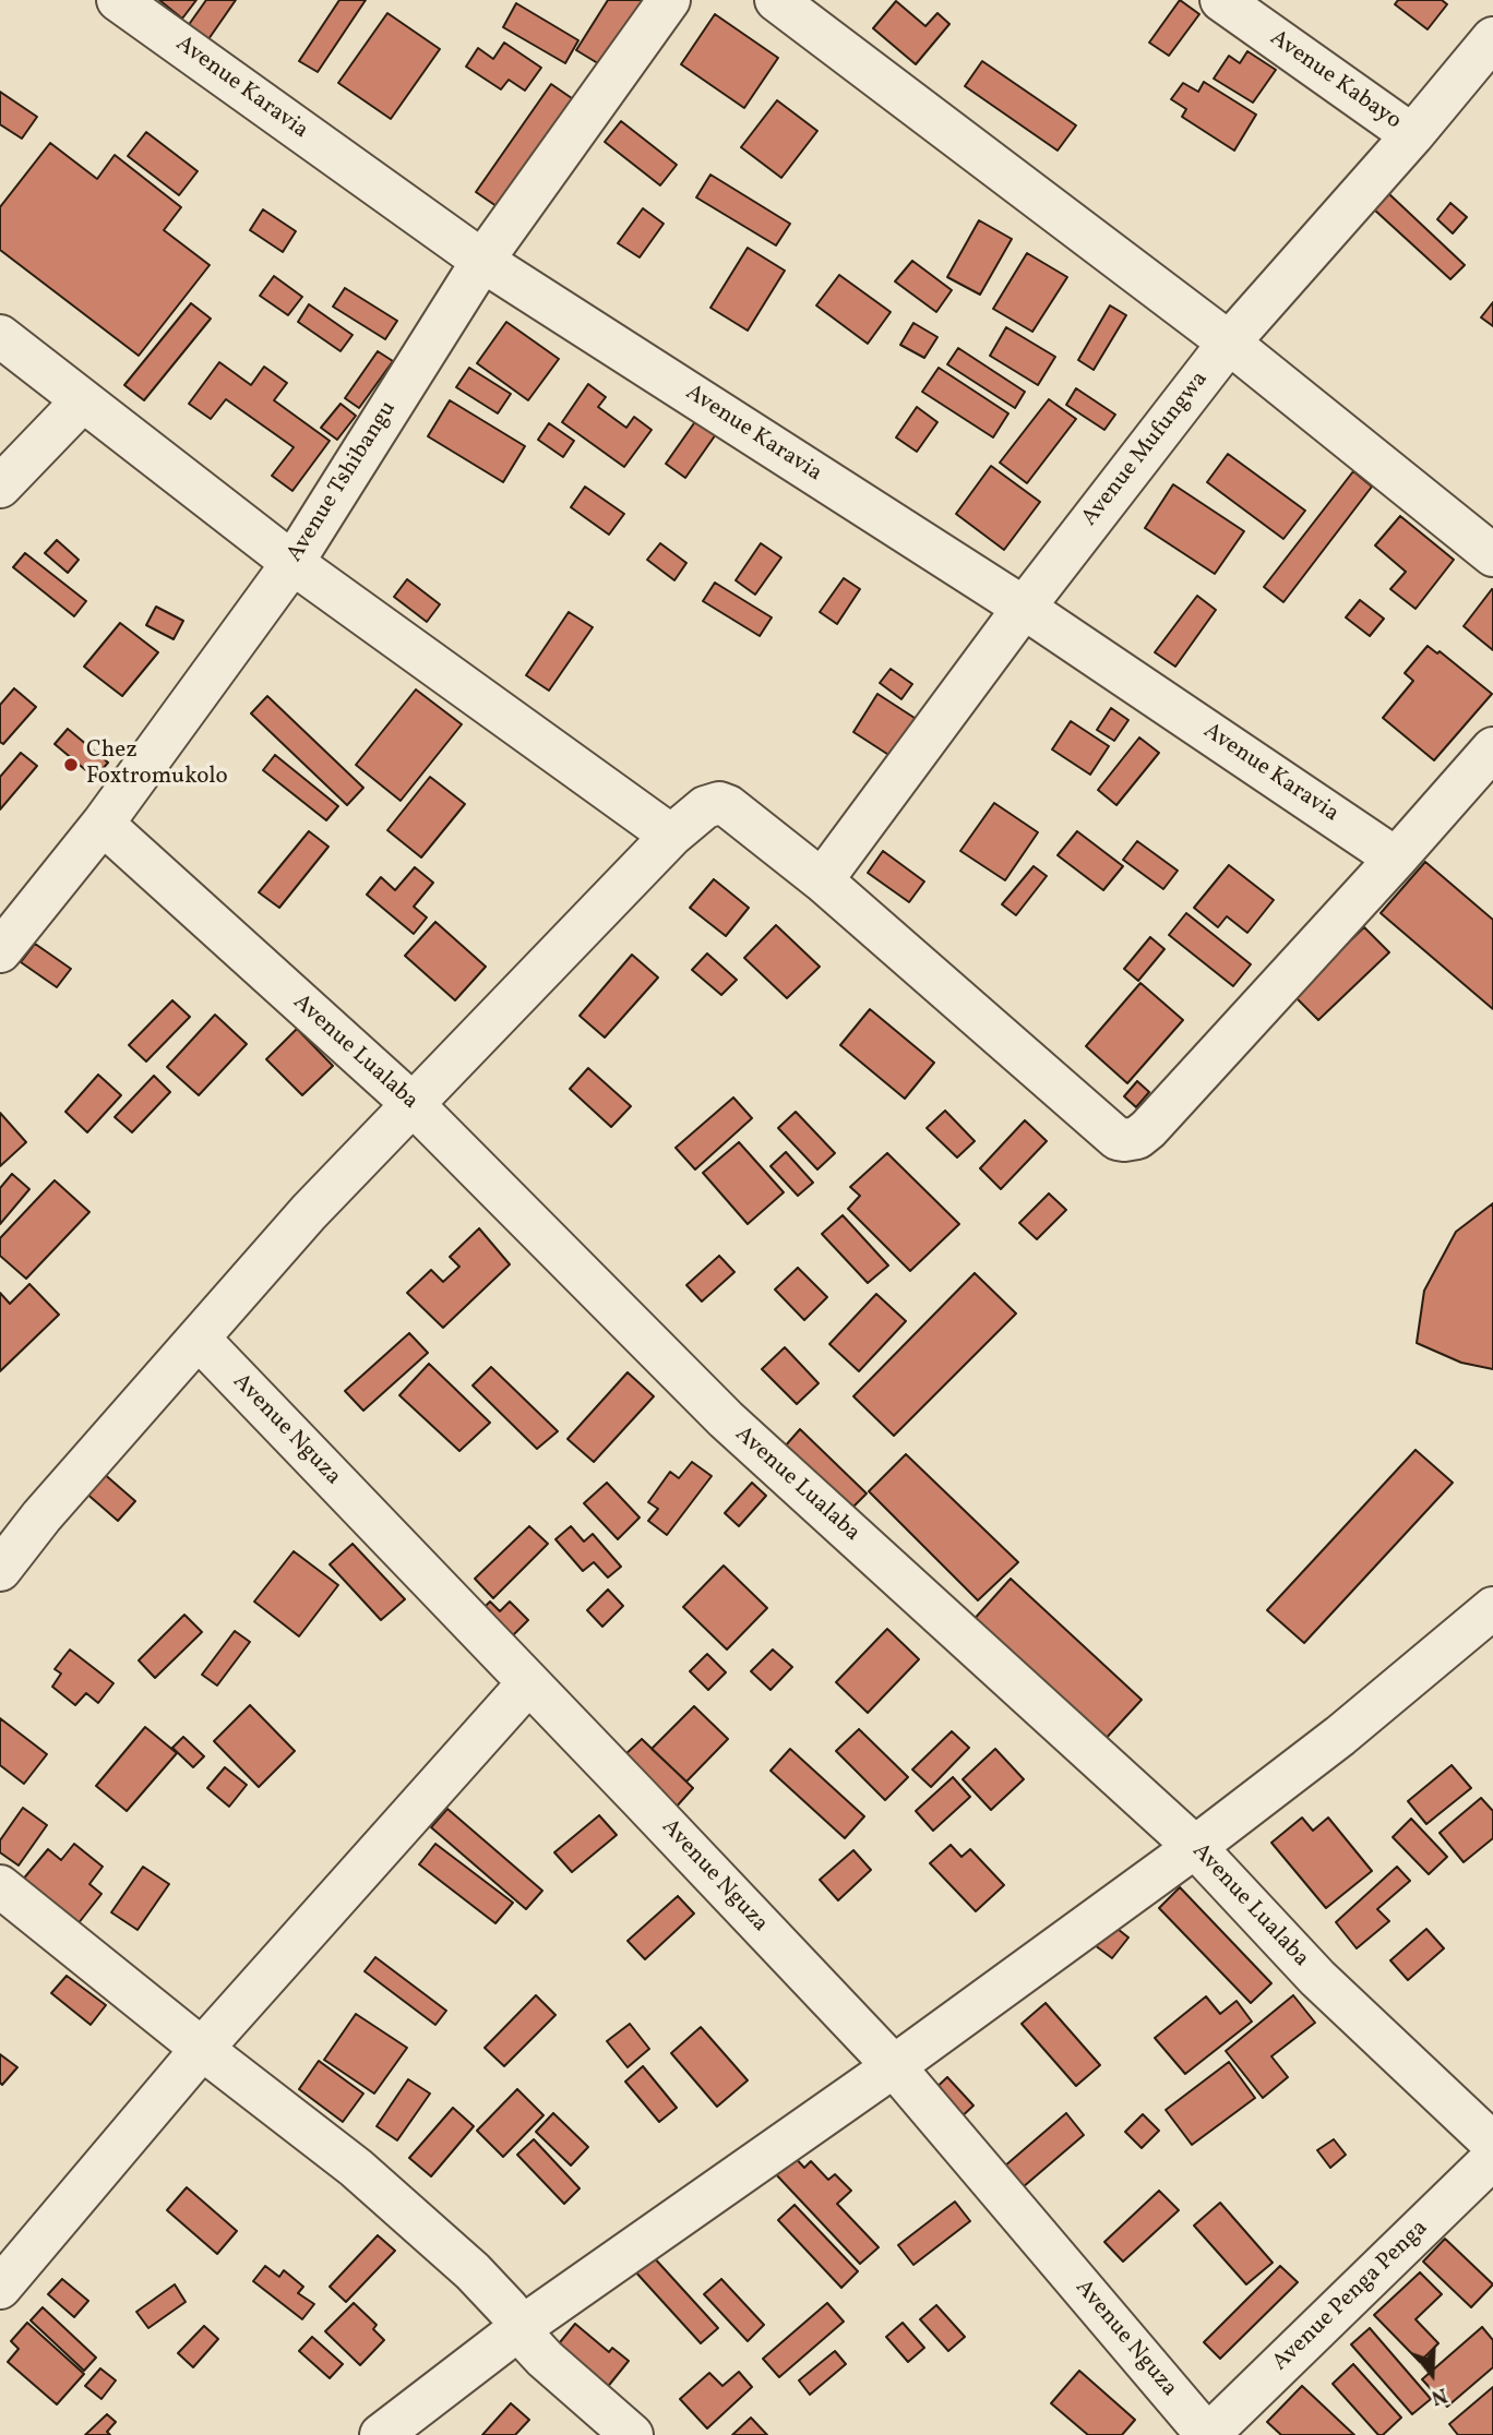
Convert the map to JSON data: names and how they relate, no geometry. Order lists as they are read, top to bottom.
{
  "streets": {
    "street": [
      "Avenue Kabayo",
      "Avenue Karavia",
      "Avenue Mufungwa",
      "Avenue Tshibangu",
      "Avenue Lualaba",
      "Avenue Nguza",
      "Avenue Penga Penga"
    ]
  },
  "crossings": [
    ["Avenue Kabayo", "Avenue Mufungwa"],
    ["Avenue Karavia", "Avenue Mufungwa"],
    ["Avenue Karavia", "Avenue Tshibangu"],
    ["Avenue Tshibangu", "Avenue Lualaba"],
    ["Avenue Nguza", "Avenue Penga Penga"]
  ],
  "places": ["Chez Foxtromukolo"],
  "north": "bottom"
}
